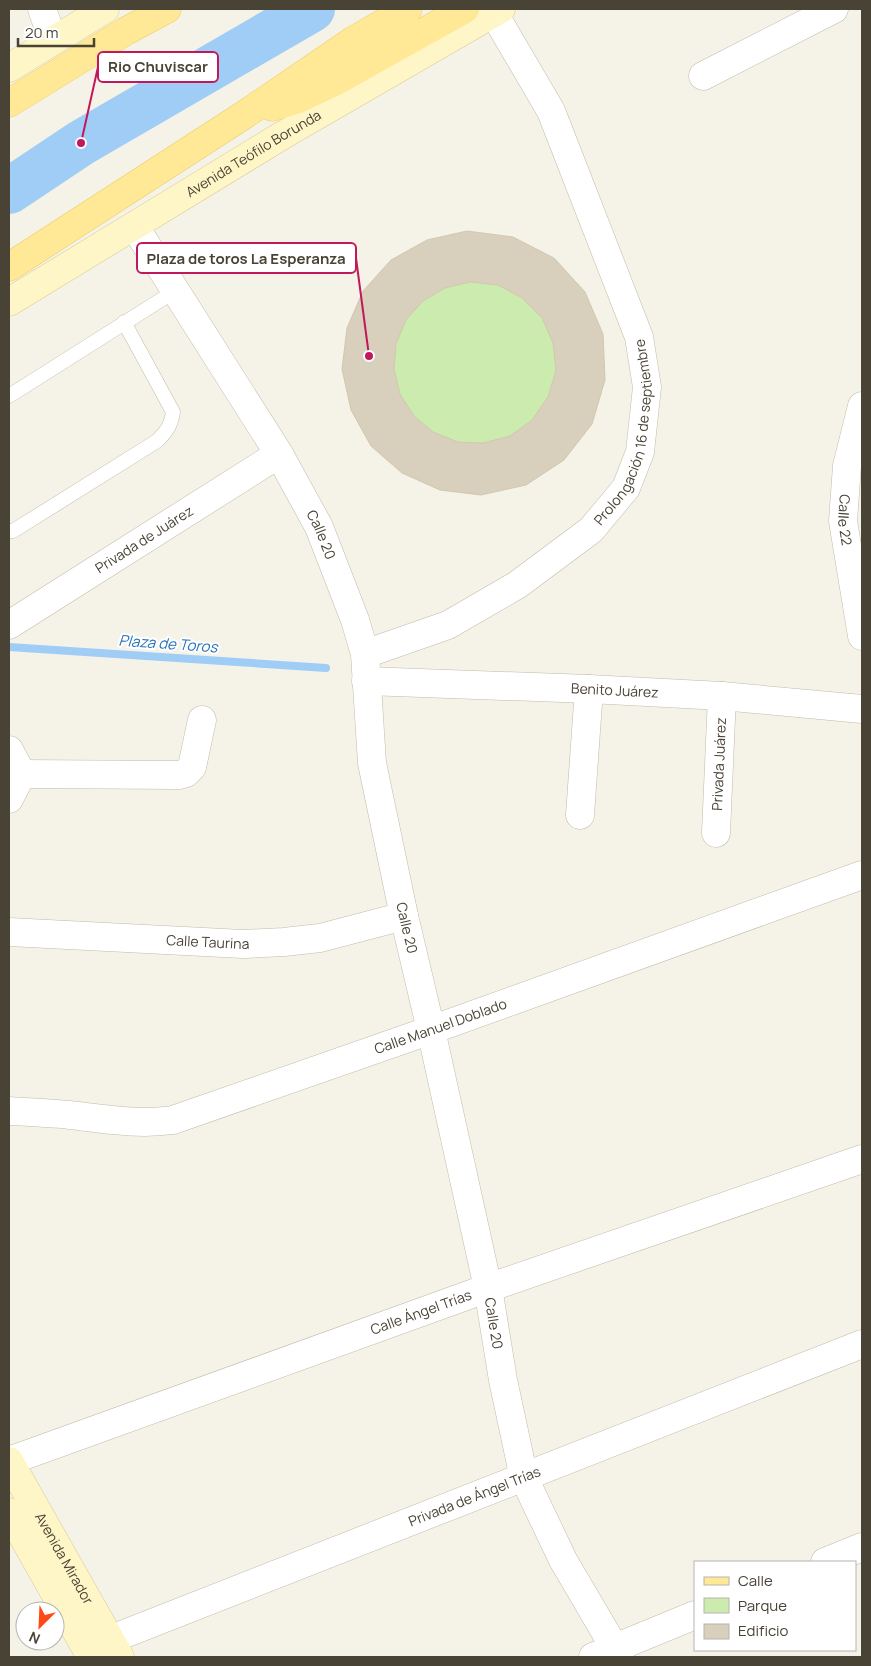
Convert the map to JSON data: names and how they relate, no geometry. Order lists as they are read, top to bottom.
{
  "streets": {
    "main road": ["Avenida Teófilo Borunda", "Avenida Mirador"],
    "street": [
      "Prolongación 16 de septiembre",
      "Calle 22",
      "Calle 20",
      "Privada de Juárez",
      "Benito Juárez",
      "Privada Juárez",
      "Calle Taurina",
      "Calle Manuel Doblado",
      "Calle Ángel Trías",
      "Privada de Ángel Trías"
    ]
  },
  "crossings": [
    ["Avenida Teófilo Borunda", "Prolongación 16 de septiembre"],
    ["Avenida Teófilo Borunda", "Calle 20"],
    ["Prolongación 16 de septiembre", "Calle 20"],
    ["Prolongación 16 de septiembre", "Benito Juárez"],
    ["Calle 20", "Privada de Juárez"],
    ["Calle 20", "Benito Juárez"],
    ["Calle 20", "Calle Taurina"],
    ["Calle 20", "Calle Manuel Doblado"],
    ["Calle 20", "Calle Ángel Trías"],
    ["Calle 20", "Privada de Ángel Trías"],
    ["Benito Juárez", "Privada Juárez"],
    ["Calle Ángel Trías", "Avenida Mirador"],
    ["Privada de Ángel Trías", "Avenida Mirador"]
  ],
  "water": ["Plaza de Toros"],
  "places": ["Rio Chuviscar", "Plaza de toros La Esperanza"],
  "legend": ["Calle", "Parque", "Edificio"],
  "scale_bar": "20 m",
  "north": "bottom left"
}
